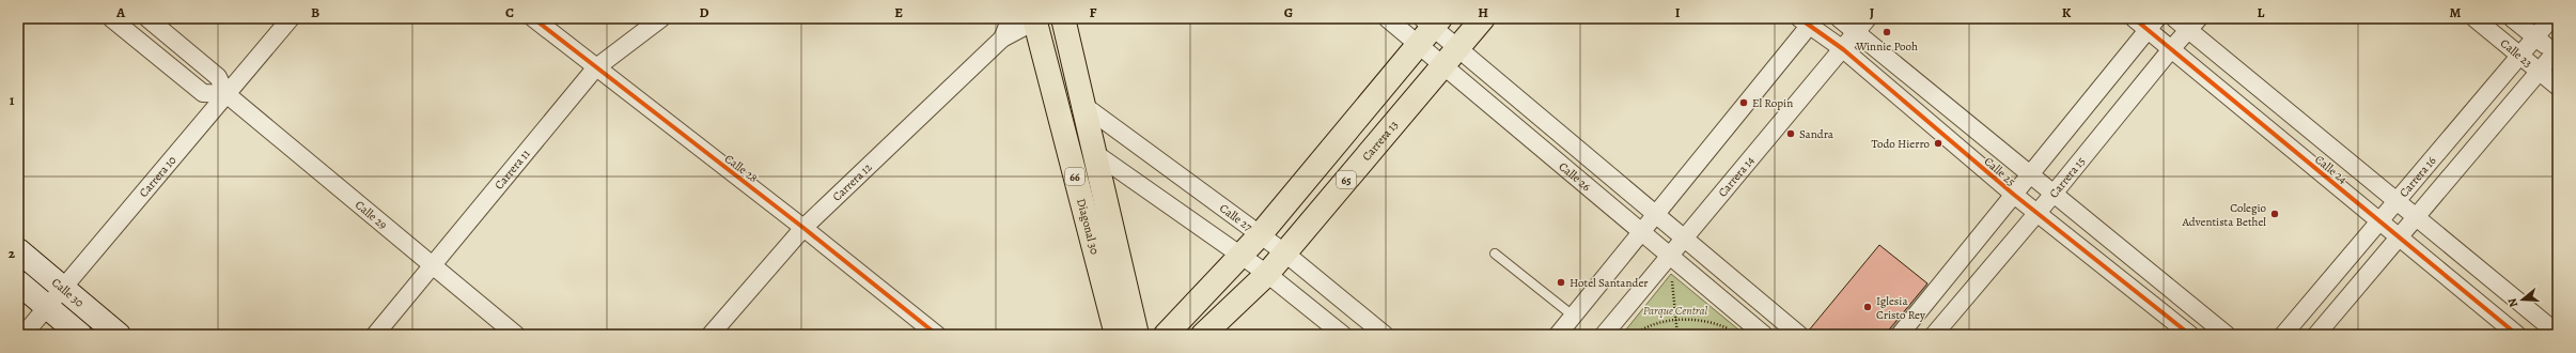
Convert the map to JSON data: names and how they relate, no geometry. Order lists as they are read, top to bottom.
{
  "streets": {
    "main road": [
      "Carrera 13",
      "66",
      "65",
      "Diagonal 30"
    ],
    "street": [
      "Calle 23",
      "Calle 28",
      "Carrera 11",
      "Calle 24",
      "Calle 25",
      "Carrera 10",
      "Calle 26",
      "Carrera 14",
      "Carrera 15",
      "Carrera 16",
      "Carrera 12",
      "Calle 29",
      "Calle 27",
      "Calle 30"
    ]
  },
  "crossings": [
    ["Calle 23", "Carrera 16"],
    ["Carrera 13", "Calle 26"],
    ["Carrera 13", "Calle 27"],
    ["Calle 28", "Carrera 11"],
    ["Calle 28", "Carrera 12"],
    ["Carrera 11", "Calle 29"],
    ["Calle 24", "Carrera 15"],
    ["Calle 24", "Carrera 16"],
    ["Calle 25", "Carrera 14"],
    ["Calle 25", "Carrera 15"],
    ["Carrera 10", "Calle 29"],
    ["Carrera 10", "Calle 30"],
    ["Calle 26", "Carrera 14"],
    ["Carrera 12", "Diagonal 30"],
    ["Calle 27", "Diagonal 30"]
  ],
  "parks": ["Parque Central"],
  "places": [
    "Winnie Pooh",
    "El Ropin",
    "Sandra",
    "Todo Hierro",
    "Colegio Adventista Bethel",
    "Hotel Santander",
    "Iglesia Cristo Rey"
  ],
  "north": "left",
  "grid": {
    "columns": [
      "A",
      "B",
      "C",
      "D",
      "E",
      "F",
      "G",
      "H",
      "I",
      "J",
      "K",
      "L",
      "M"
    ],
    "rows": ["1", "2"]
  }
}
